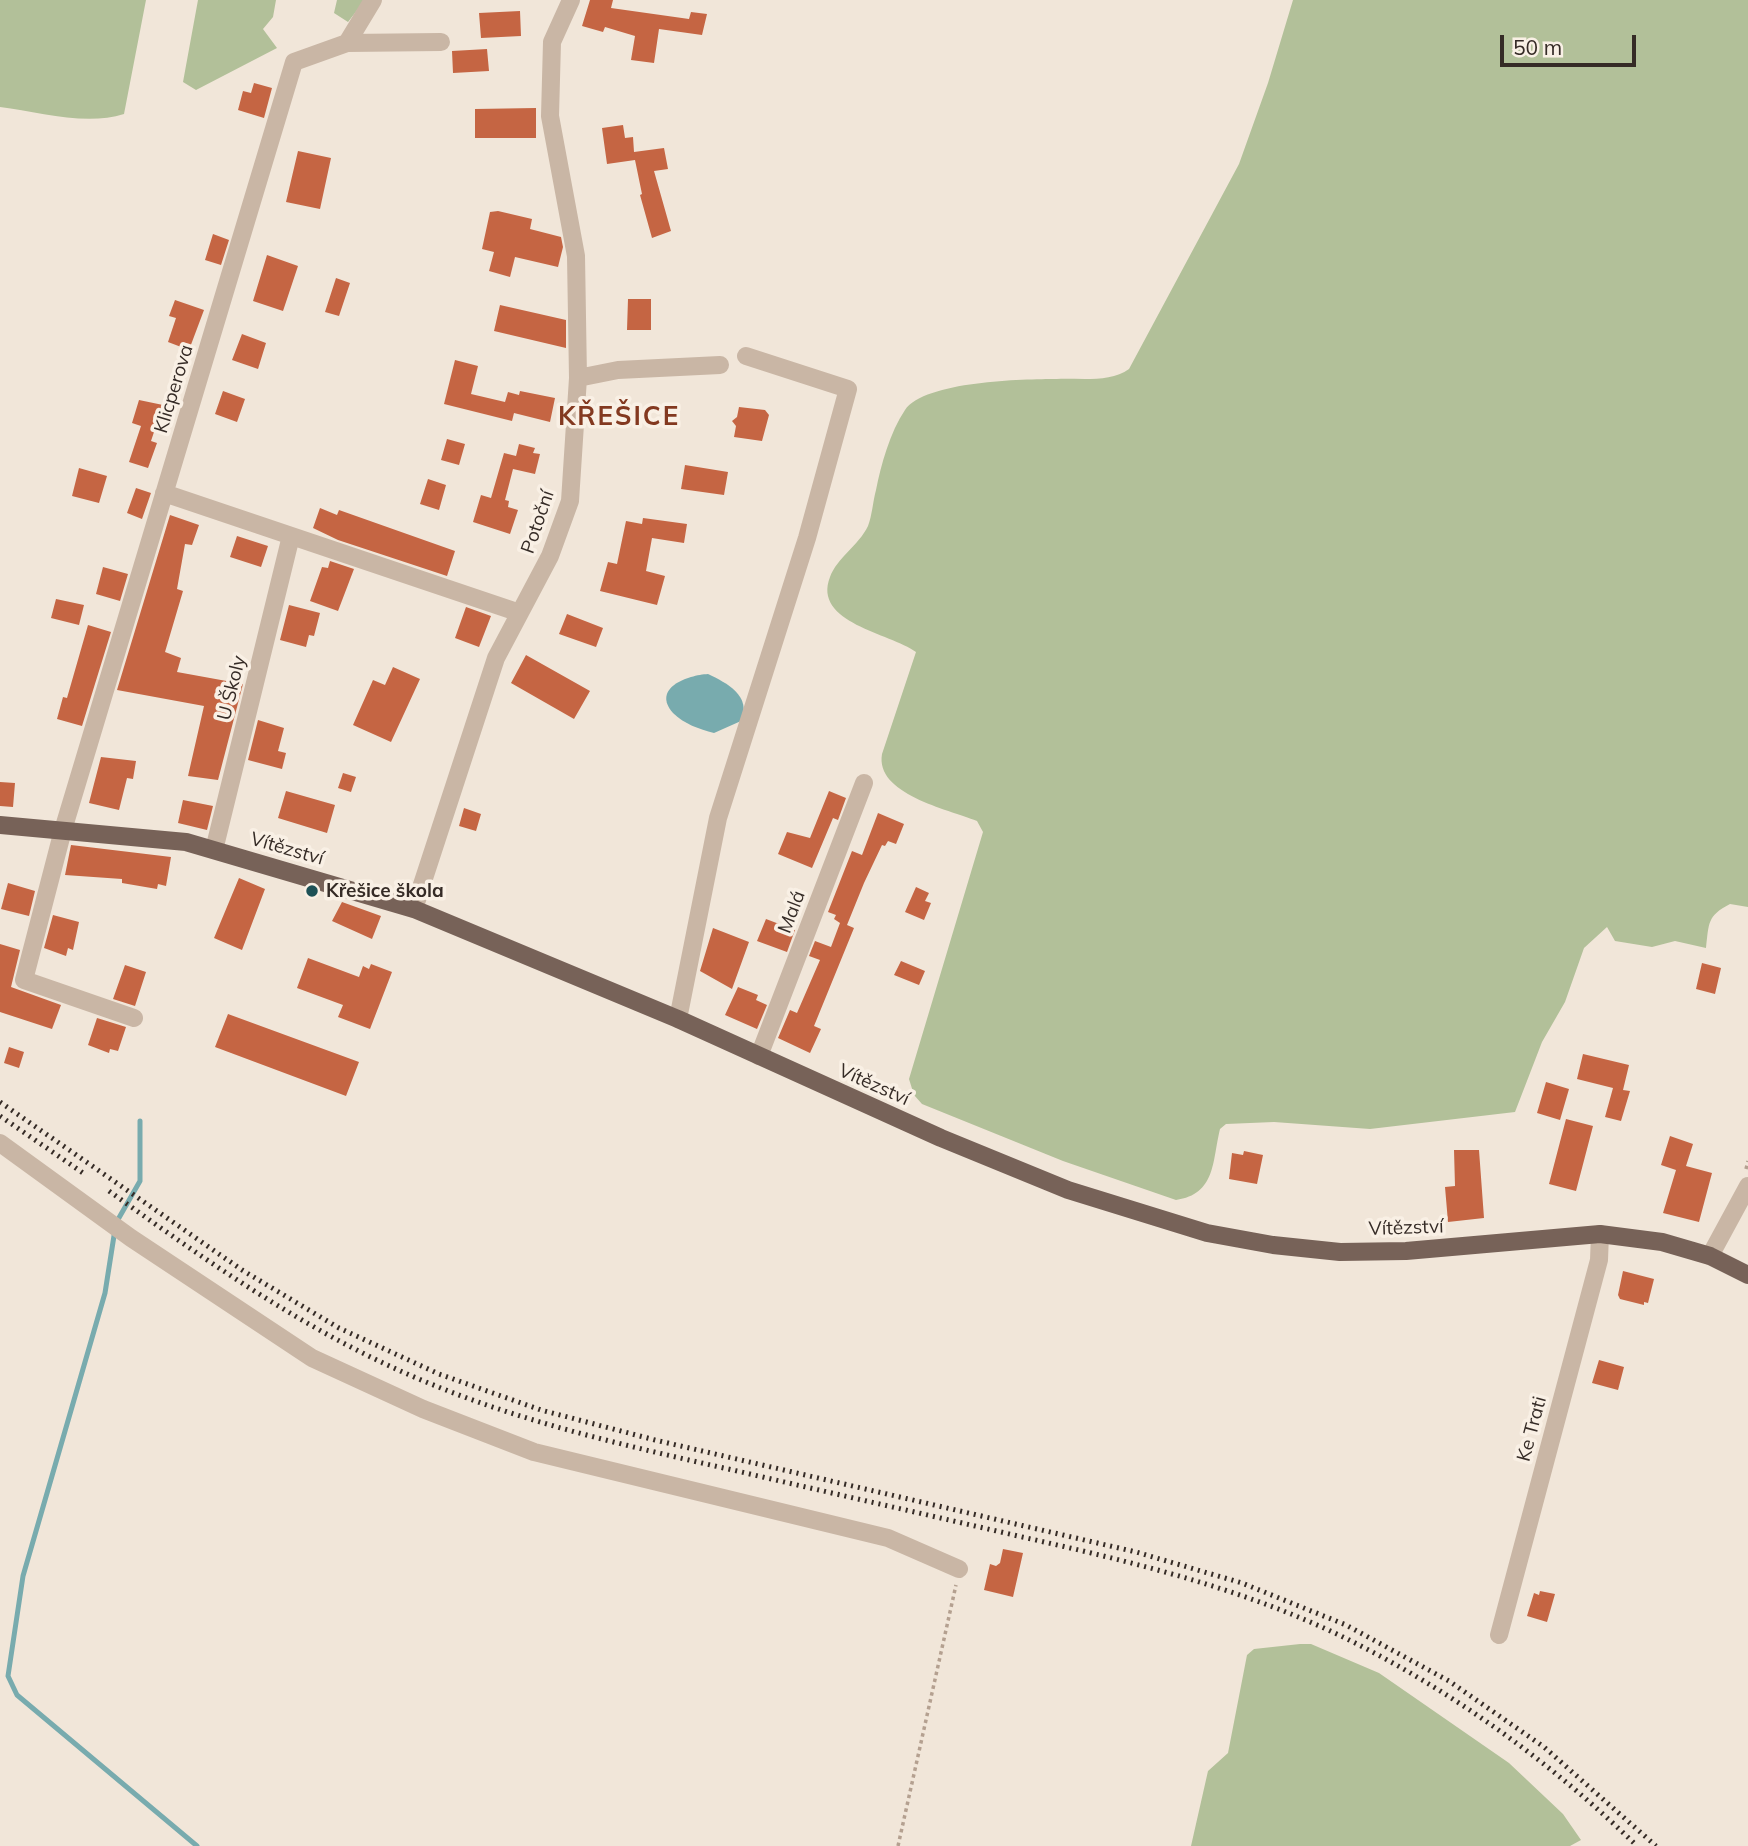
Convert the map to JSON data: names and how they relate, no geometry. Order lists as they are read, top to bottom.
{
  "streets": {
    "main road": ["Vítězství"],
    "street": [
      "Klicperova",
      "Potoční",
      "U Školy",
      "Malá",
      "Ke Trati"
    ]
  },
  "crossings": [
    ["Klicperova", "Vítězství"],
    ["Potoční", "Vítězství"],
    ["U Školy", "Vítězství"],
    ["Vítězství", "Malá"],
    ["Vítězství", "Ke Trati"]
  ],
  "districts": ["KŘEŠICE"],
  "places": ["Křešice škola"],
  "scale_bar": "50 m"
}
